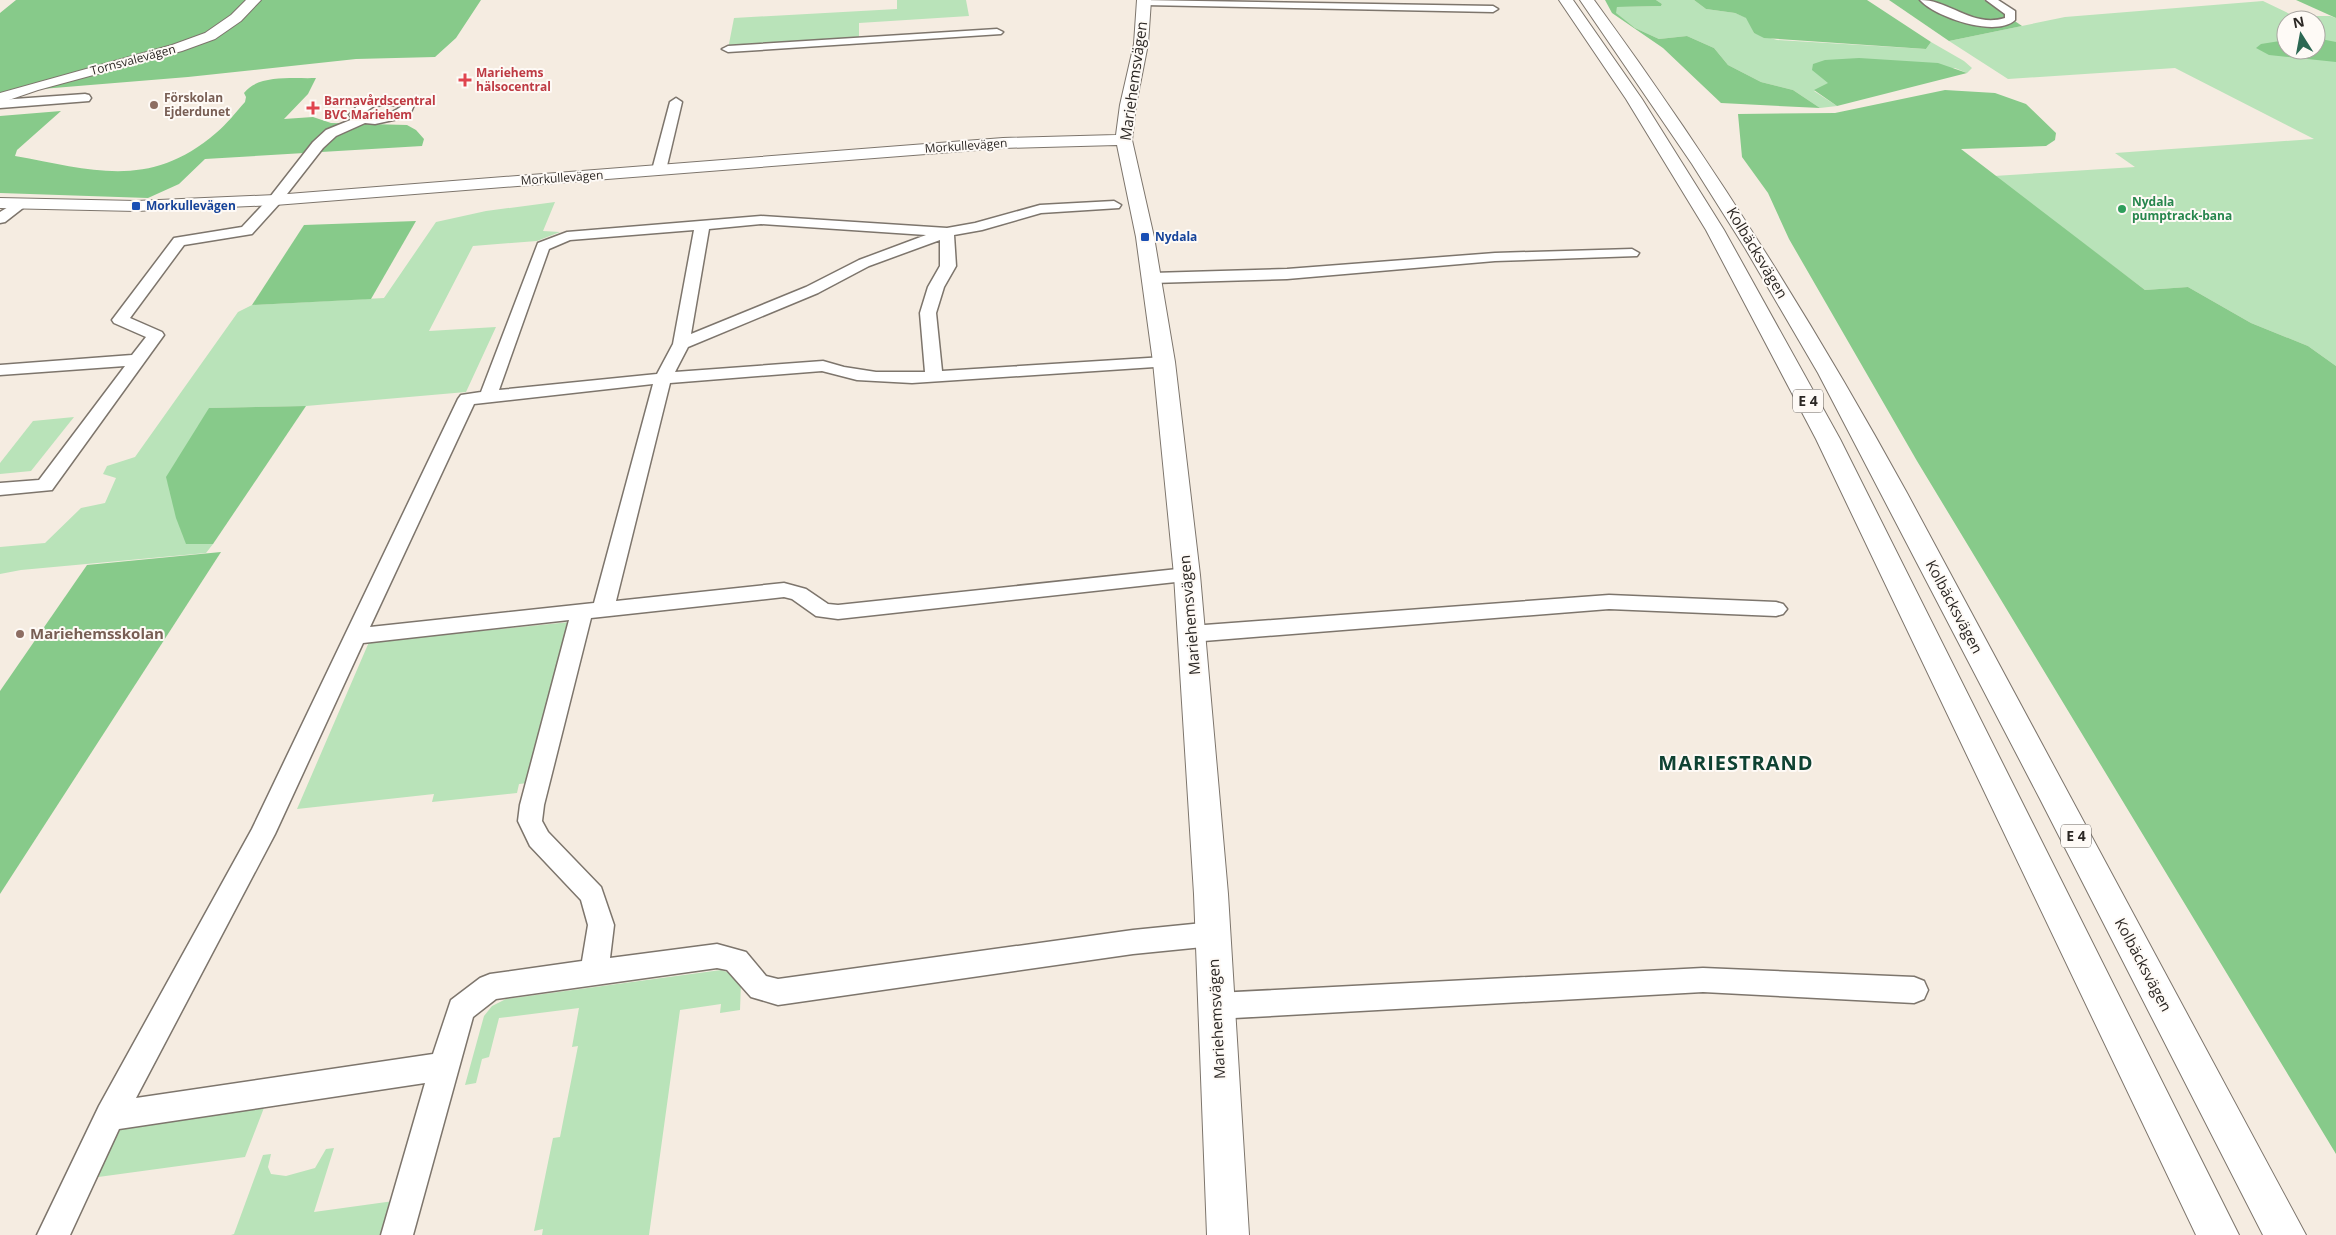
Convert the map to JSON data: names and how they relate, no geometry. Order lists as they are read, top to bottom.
{
  "streets": {
    "main road": [
      "Tornsvalevägen",
      "Mariehemsvägen",
      "Morkullevägen",
      "Kolbäcksvägen",
      "E 4"
    ]
  },
  "crossings": [
    ["Mariehemsvägen", "Morkullevägen"]
  ],
  "districts": ["MARIESTRAND"],
  "places": {
    "health": ["Mariehems hälsocentral", "Barnavårdscentral BVC Mariehem"],
    "other": ["Förskolan Ejderdunet", "Nydala pumptrack-bana", "Mariehemsskolan"],
    "transit": ["Morkullevägen", "Nydala"]
  },
  "north": "top"
}
